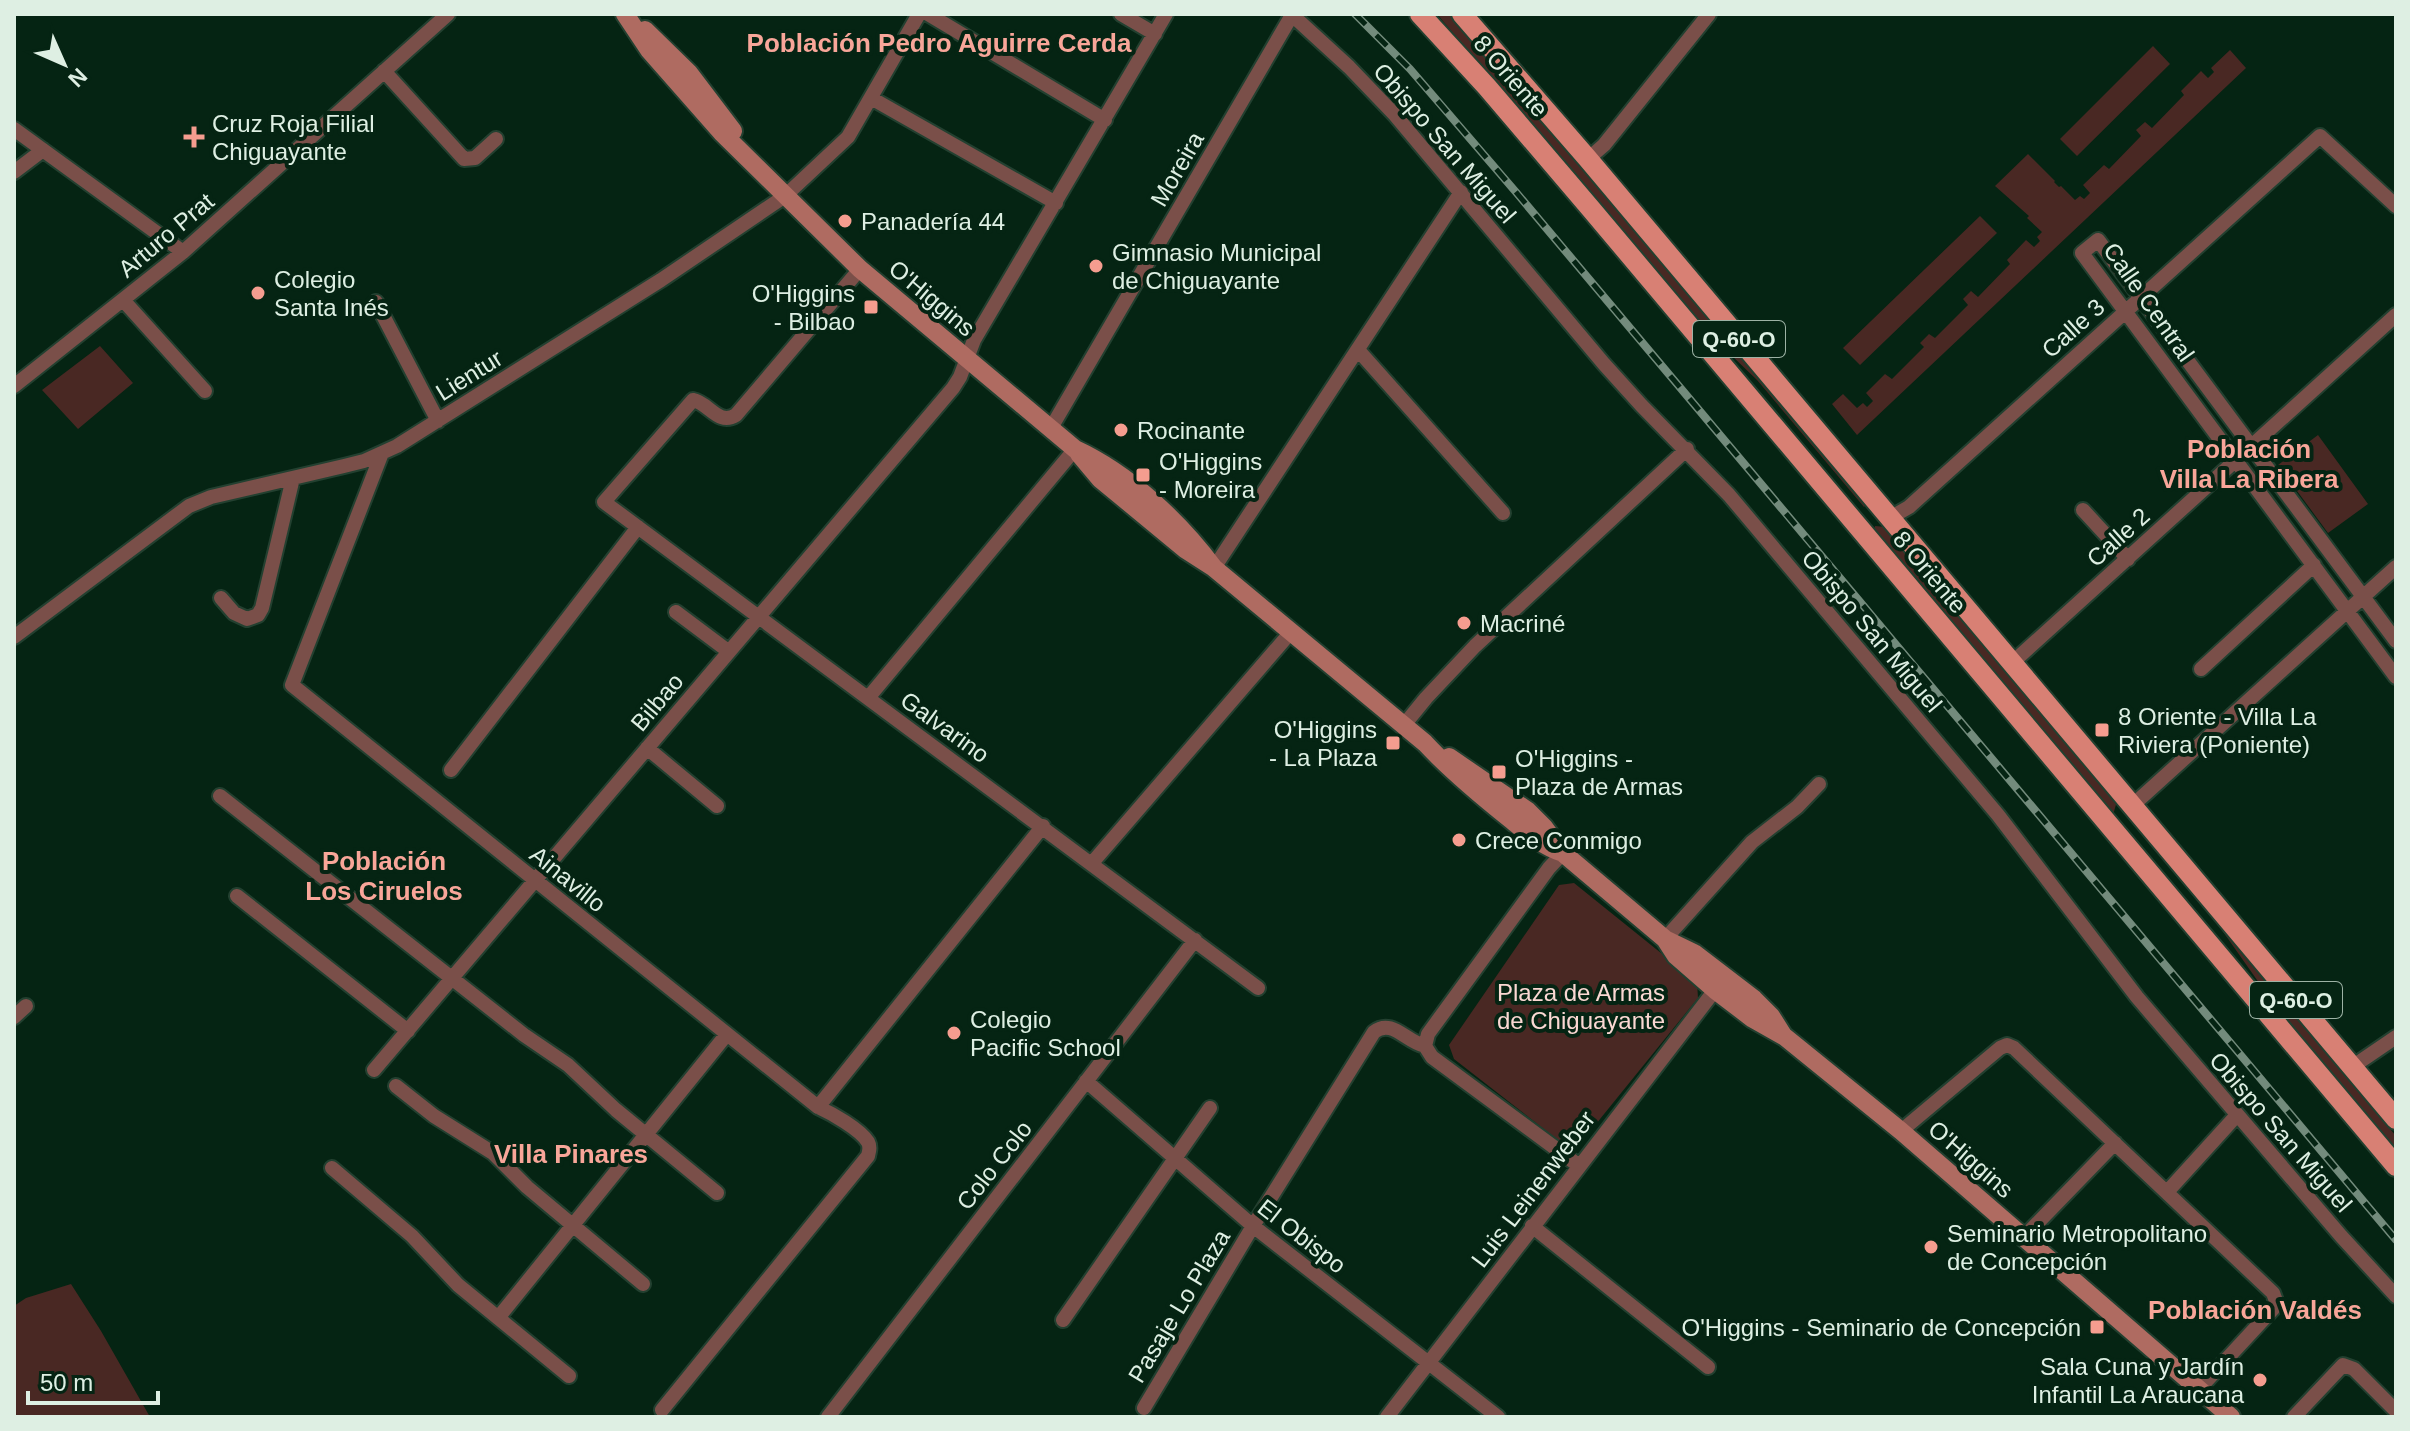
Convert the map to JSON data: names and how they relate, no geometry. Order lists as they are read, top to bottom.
{
  "streets": {
    "main road": ["8 Oriente", "O'Higgins", "Q-60-O"],
    "street": [
      "Obispo San Miguel",
      "Moreira",
      "Arturo Prat",
      "Calle Central",
      "Calle 3",
      "Lientur",
      "Calle 2",
      "Bilbao",
      "Galvarino",
      "Ainavillo",
      "Colo Colo",
      "Luis Leinenweber",
      "El Obispo",
      "Pasaje Lo Plaza"
    ]
  },
  "crossings": [
    ["8 Oriente", "Calle 3"],
    ["8 Oriente", "Calle 2"],
    ["Obispo San Miguel", "Moreira"],
    ["Moreira", "O'Higgins"],
    ["O'Higgins", "Lientur"],
    ["O'Higgins", "Bilbao"],
    ["O'Higgins", "Galvarino"],
    ["O'Higgins", "Luis Leinenweber"],
    ["Calle Central", "Calle 3"],
    ["Calle Central", "Calle 2"],
    ["Lientur", "Ainavillo"],
    ["Bilbao", "Galvarino"],
    ["Bilbao", "Ainavillo"],
    ["Galvarino", "Colo Colo"],
    ["Colo Colo", "El Obispo"],
    ["Luis Leinenweber", "El Obispo"],
    ["Luis Leinenweber", "Pasaje Lo Plaza"],
    ["El Obispo", "Pasaje Lo Plaza"]
  ],
  "districts": [
    "Población Pedro Aguirre Cerda",
    "Población Villa La Ribera",
    "Población Los Ciruelos",
    "Villa Pinares",
    "Población Valdés"
  ],
  "parks": ["Plaza de Armas de Chiguayante"],
  "places": {
    "health": ["Cruz Roja Filial Chiguayante"],
    "other": [
      "Panadería 44",
      "Gimnasio Municipal de Chiguayante",
      "Colegio Santa Inés",
      "Rocinante",
      "Macriné",
      "Crece Conmigo",
      "Colegio Pacific School",
      "Seminario Metropolitano de Concepción",
      "Sala Cuna y Jardín Infantil La Araucana"
    ],
    "transit": [
      "O'Higgins - Bilbao",
      "O'Higgins - Moreira",
      "8 Oriente - Villa La Riviera (Poniente)",
      "O'Higgins - La Plaza",
      "O'Higgins - Plaza de Armas",
      "O'Higgins - Seminario de Concepción"
    ]
  },
  "scale_bar": "50 m",
  "north": "bottom right"
}
